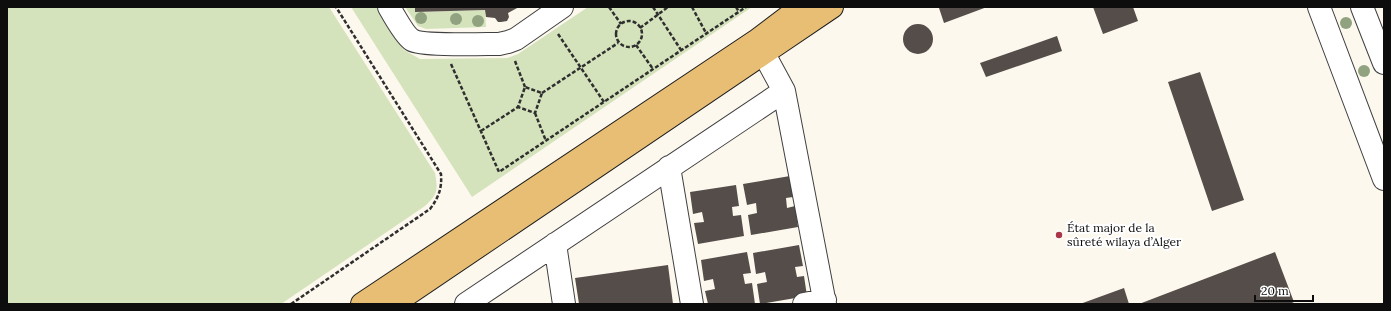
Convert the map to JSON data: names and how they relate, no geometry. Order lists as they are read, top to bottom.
{
  "places": ["État major de la sûreté wilaya d’Alger"],
  "scale_bar": "20 m"
}
